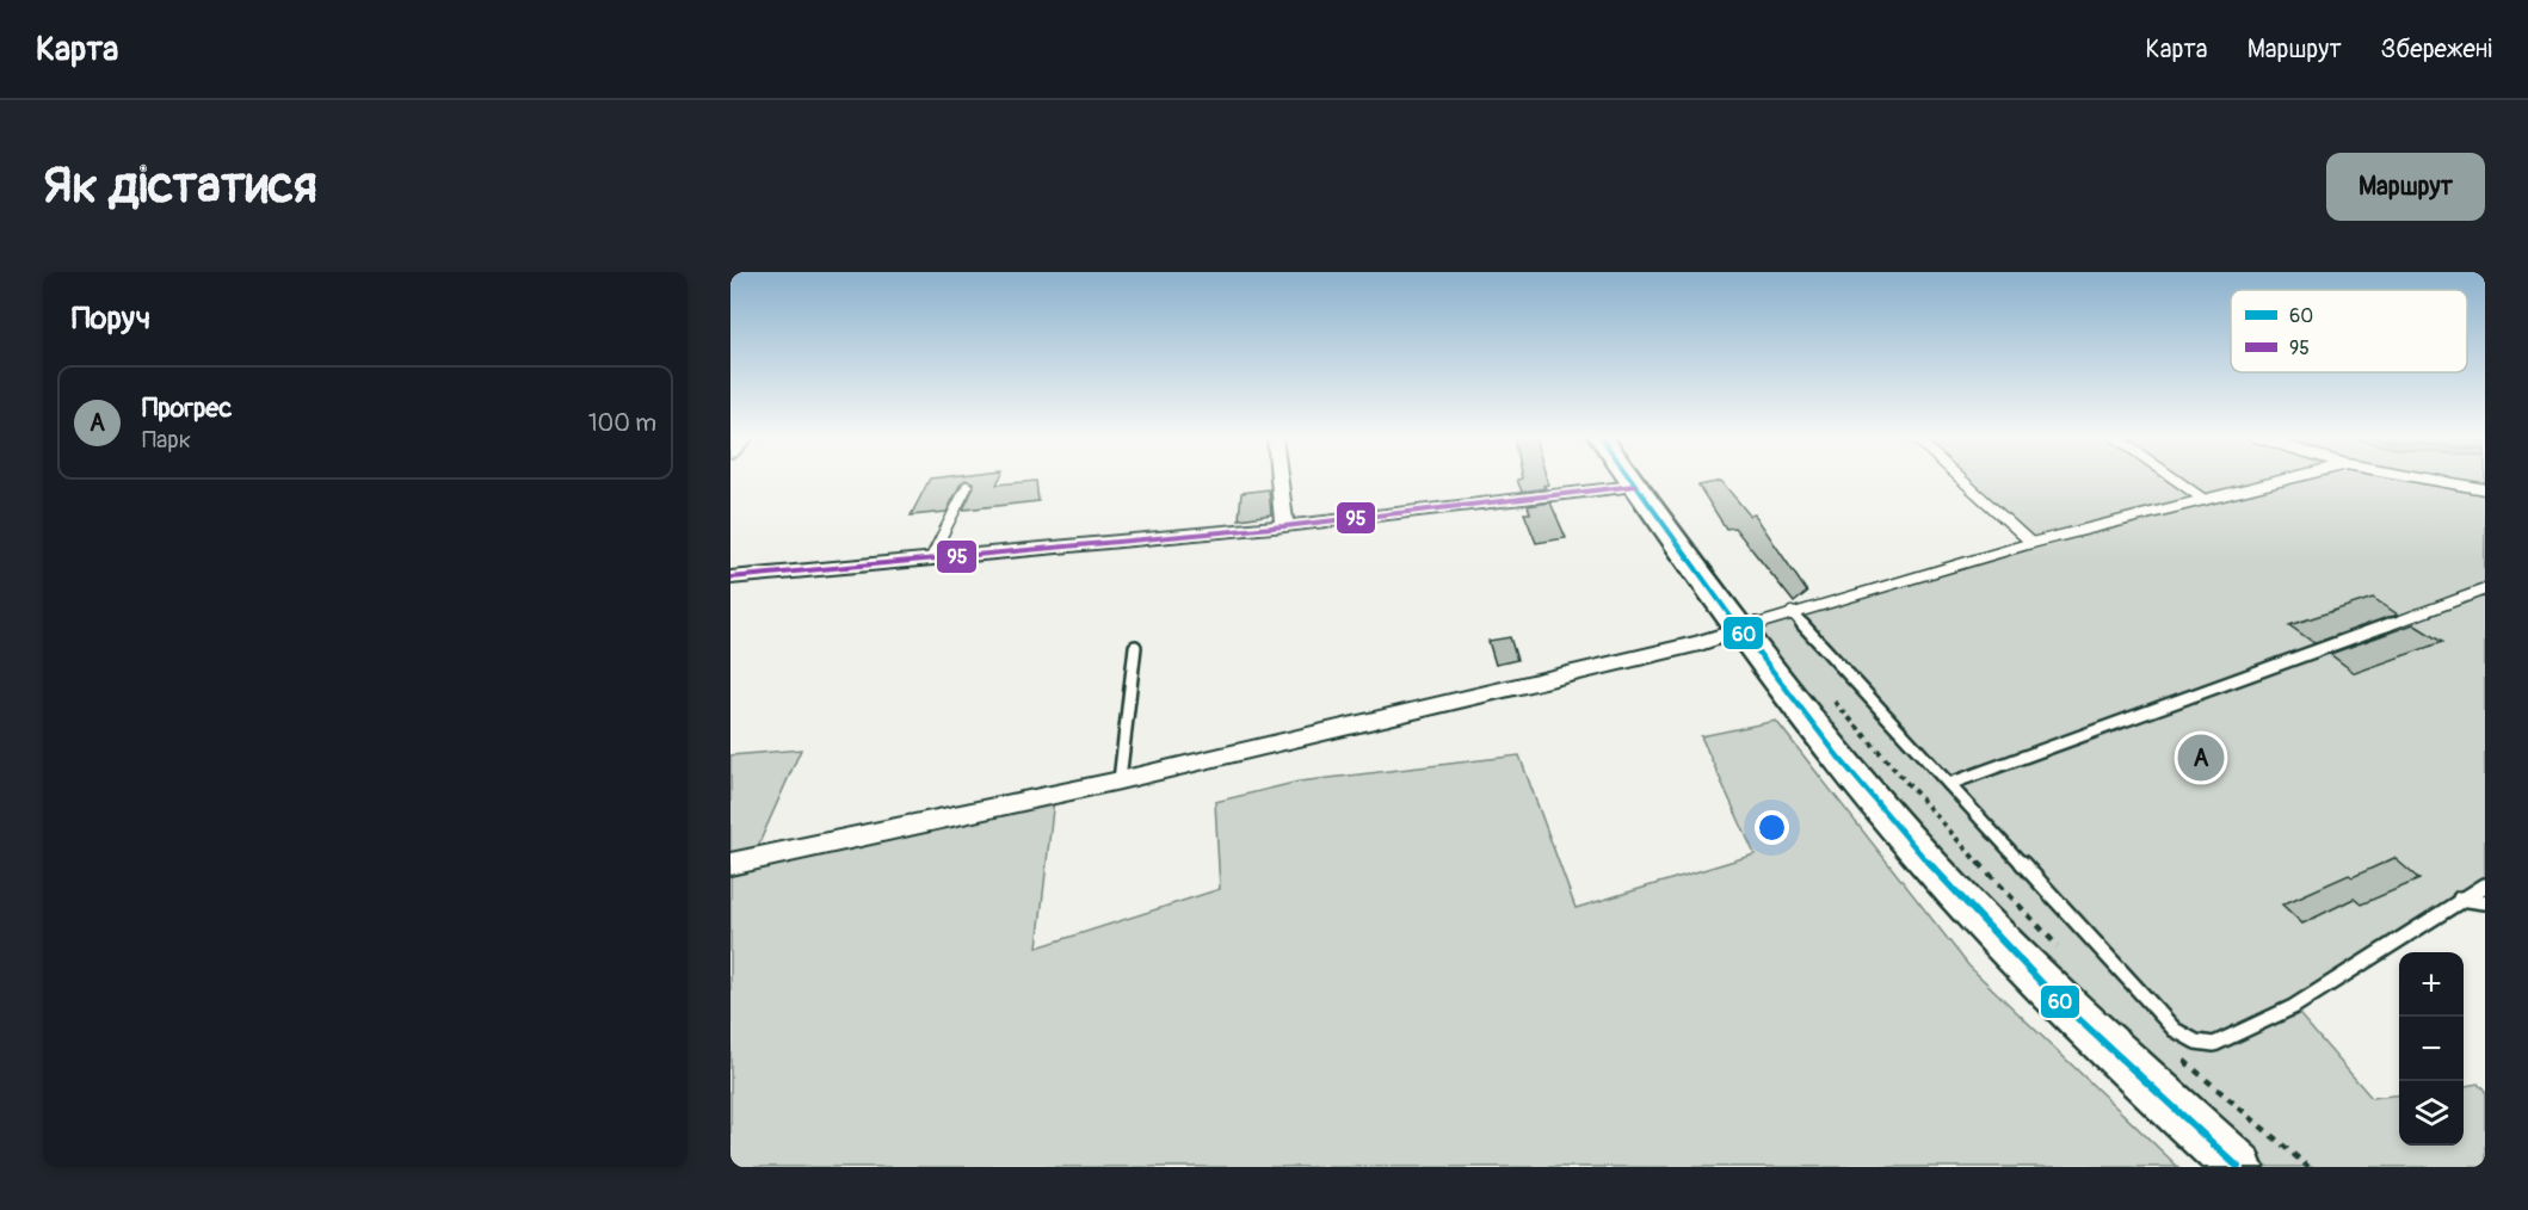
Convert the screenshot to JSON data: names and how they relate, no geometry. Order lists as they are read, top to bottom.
{
  "lines": ["transit line 60", "transit line 95"],
  "legend": ["60", "95"],
  "page": {
    "header": "Карта",
    "nav": ["Карта", "Маршрут", "Збережені"],
    "buttons": "Маршрут",
    "title": "Як дістатися",
    "heading": "Поруч",
    "list": [
      {
        "mark": "A",
        "name": "Прогрес",
        "note": "Парк",
        "value": "100 m"
      }
    ],
    "pins": "A",
    "map_buttons": ["+", "−"]
  }
}
